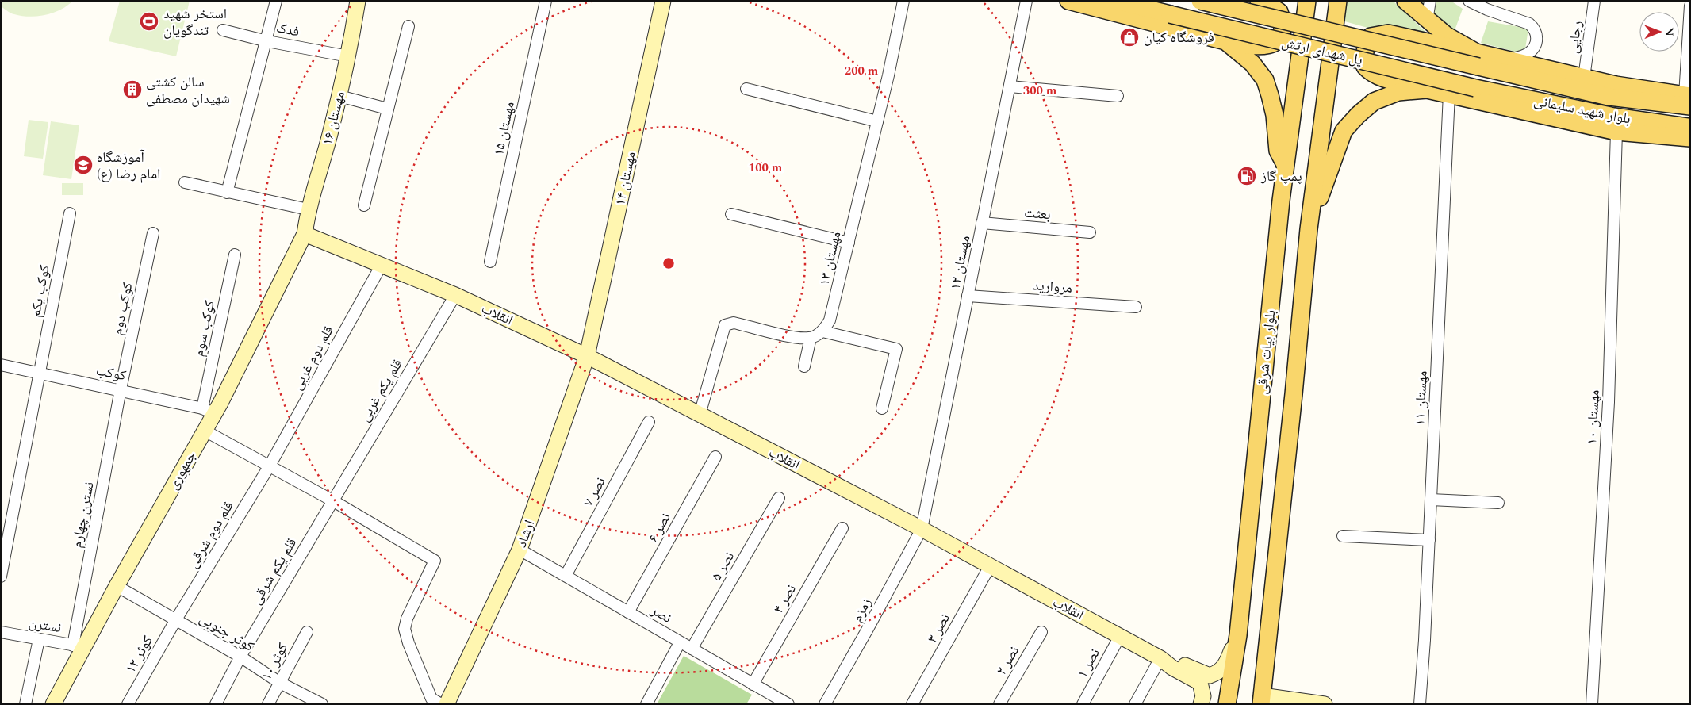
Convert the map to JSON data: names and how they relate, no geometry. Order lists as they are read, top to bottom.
{
  "streets": {
    "main road": ["پل شهدای ارتش", "بلوار شهید سلیمانی", "بلوار بیات شرقی"],
    "street": [
      "فدک",
      "رجایی",
      "مهستان ۱۶",
      "مهستان ۱۵",
      "مهستان ۱۴",
      "بعثت",
      "مهستان ۱۳",
      "مهستان ۱۲",
      "مروارید",
      "کوکب یکم",
      "کوکب دوم",
      "انقلاب",
      "کوکب سوم",
      "قلم دوم غربی",
      "کوکب",
      "قلم یکم غربی",
      "مهستان ۱۱",
      "مهستان ۱۰",
      "جمهوری",
      "نصر ۷",
      "نسترن چهارم",
      "نصر ۶",
      "ارشاد",
      "قلم دوم شرقی",
      "نصر ۵",
      "قلم یکم شرقی",
      "نصر ۴",
      "زمزم",
      "نصر",
      "نسترن",
      "نصر ۳",
      "کوثر جنوبی",
      "کوثر ۱۲",
      "نصر ۲",
      "کوثر ۱۰",
      "نصر ۱"
    ]
  },
  "crossings": [
    ["فدک", "مهستان ۱۶"],
    ["پل شهدای ارتش", "بلوار شهید سلیمانی"],
    ["مهستان ۱۶", "انقلاب"],
    ["مهستان ۱۶", "جمهوری"],
    ["مهستان ۱۴", "انقلاب"],
    ["مهستان ۱۴", "ارشاد"],
    ["بعثت", "مهستان ۱۲"],
    ["مهستان ۱۲", "مروارید"],
    ["مهستان ۱۲", "انقلاب"],
    ["مهستان ۱۲", "زمزم"],
    ["کوکب یکم", "کوکب"],
    ["کوکب دوم", "کوکب"],
    ["کوکب دوم", "نسترن چهارم"],
    ["انقلاب", "بلوار بیات شرقی"],
    ["انقلاب", "قلم دوم غربی"],
    ["انقلاب", "قلم یکم غربی"],
    ["انقلاب", "جمهوری"],
    ["انقلاب", "ارشاد"],
    ["انقلاب", "زمزم"],
    ["انقلاب", "نصر ۳"],
    ["انقلاب", "نصر ۱"],
    ["کوکب سوم", "کوکب"],
    ["کوکب سوم", "جمهوری"],
    ["قلم دوم غربی", "قلم دوم شرقی"],
    ["کوکب", "جمهوری"],
    ["کوکب", "نسترن چهارم"],
    ["قلم یکم غربی", "قلم یکم شرقی"],
    ["جمهوری", "نسترن چهارم"],
    ["جمهوری", "نسترن"],
    ["جمهوری", "کوثر جنوبی"],
    ["نصر ۷", "نصر"],
    ["نسترن چهارم", "نسترن"],
    ["نصر ۶", "نصر"],
    ["ارشاد", "نصر"],
    ["قلم دوم شرقی", "کوثر جنوبی"],
    ["قلم دوم شرقی", "کوثر ۱۲"],
    ["نصر ۵", "نصر"],
    ["قلم یکم شرقی", "کوثر جنوبی"],
    ["نصر ۴", "نصر"],
    ["کوثر جنوبی", "کوثر ۱۲"],
    ["کوثر جنوبی", "کوثر ۱۰"]
  ],
  "places": {
    "sports": ["استخر شهید تندگویان"],
    "shop": ["فروشگاه کیان"],
    "building": ["سالن کشتی شهیدان مصطفی"],
    "school or university": ["آموزشگاه امام رضا (ع)"],
    "fuel station": ["پمپ گاز"]
  },
  "north": "right",
  "rings": ["200 m", "300 m", "100 m"]
}
